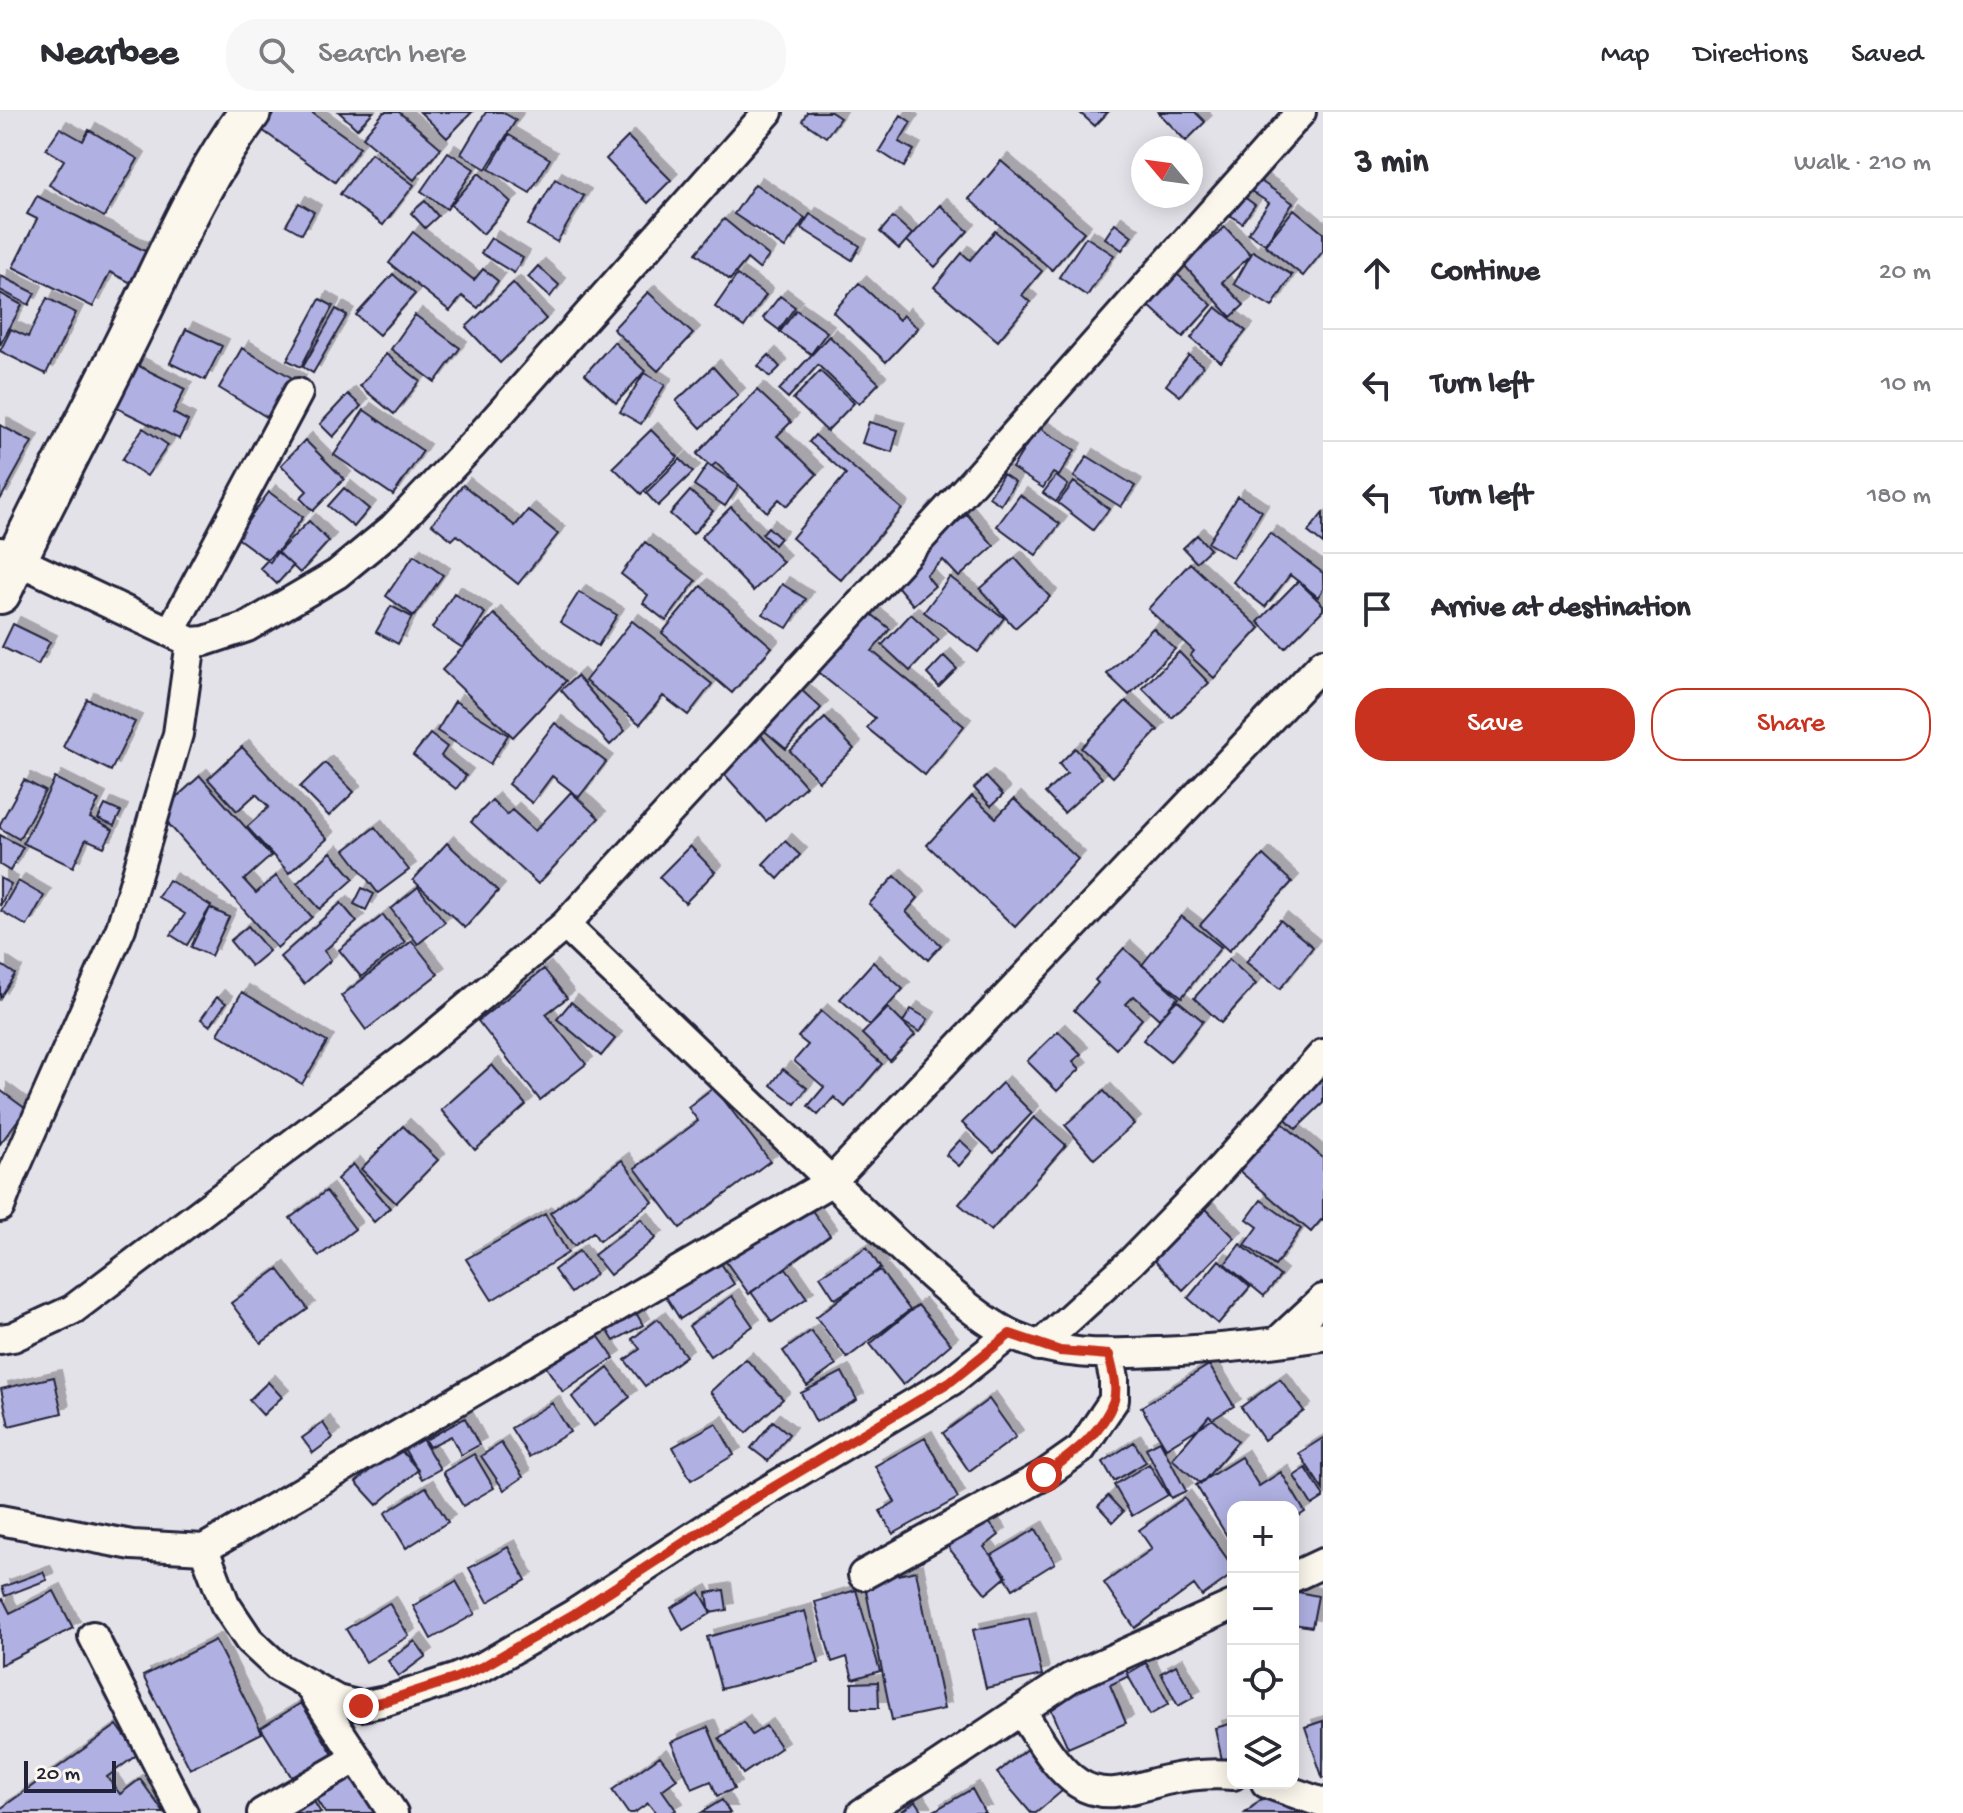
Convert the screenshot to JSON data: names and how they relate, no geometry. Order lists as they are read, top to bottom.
{
  "scale_bar": "20 m",
  "north": "top left",
  "page": {
    "header": "Nearbee",
    "search": "Search here",
    "nav": ["Map", "Directions", "Saved"],
    "heading": ["3 min", "Walk · 210 m"],
    "list": [
      ["Continue", "20 m"],
      ["Turn left", "10 m"],
      ["Turn left", "180 m"],
      "Arrive at destination"
    ],
    "buttons": ["Save", "Share"],
    "map_buttons": ["+", "−"],
    "scale": "20 m"
  }
}
